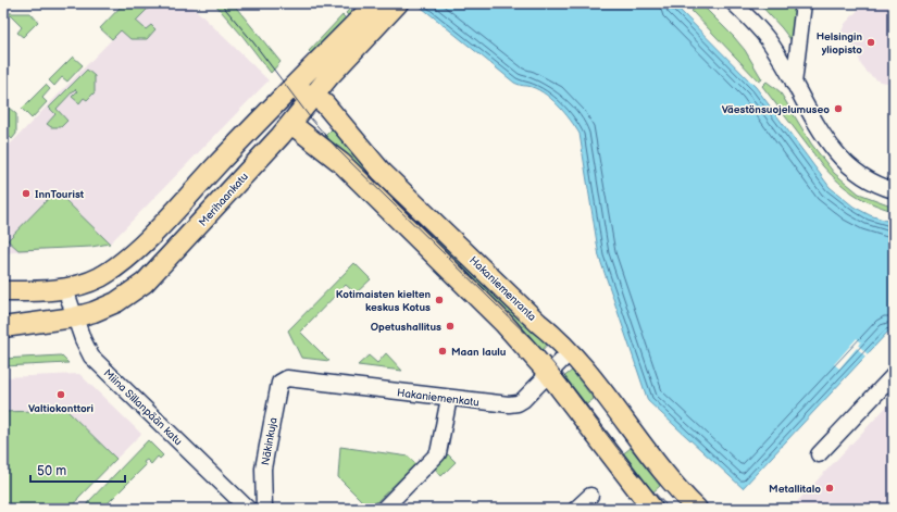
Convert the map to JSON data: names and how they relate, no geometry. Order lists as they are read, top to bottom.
{
  "streets": {
    "main road": ["Merihaankatu", "Hakaniemenranta"],
    "street": ["Hakaniemenkatu", "Miina Sillanpään katu", "Näkinkuja"]
  },
  "crossings": [
    ["Merihaankatu", "Hakaniemenranta"],
    ["Merihaankatu", "Miina Sillanpään katu"],
    ["Hakaniemenranta", "Hakaniemenkatu"],
    ["Hakaniemenkatu", "Näkinkuja"]
  ],
  "places": [
    "Helsingin yliopisto",
    "Väestönsuojelumuseo",
    "InnTourist",
    "Kotimaisten kielten keskus Kotus",
    "Opetushallitus",
    "Maan laulu",
    "Valtiokonttori",
    "Metallitalo"
  ],
  "scale_bar": "50 m"
}
